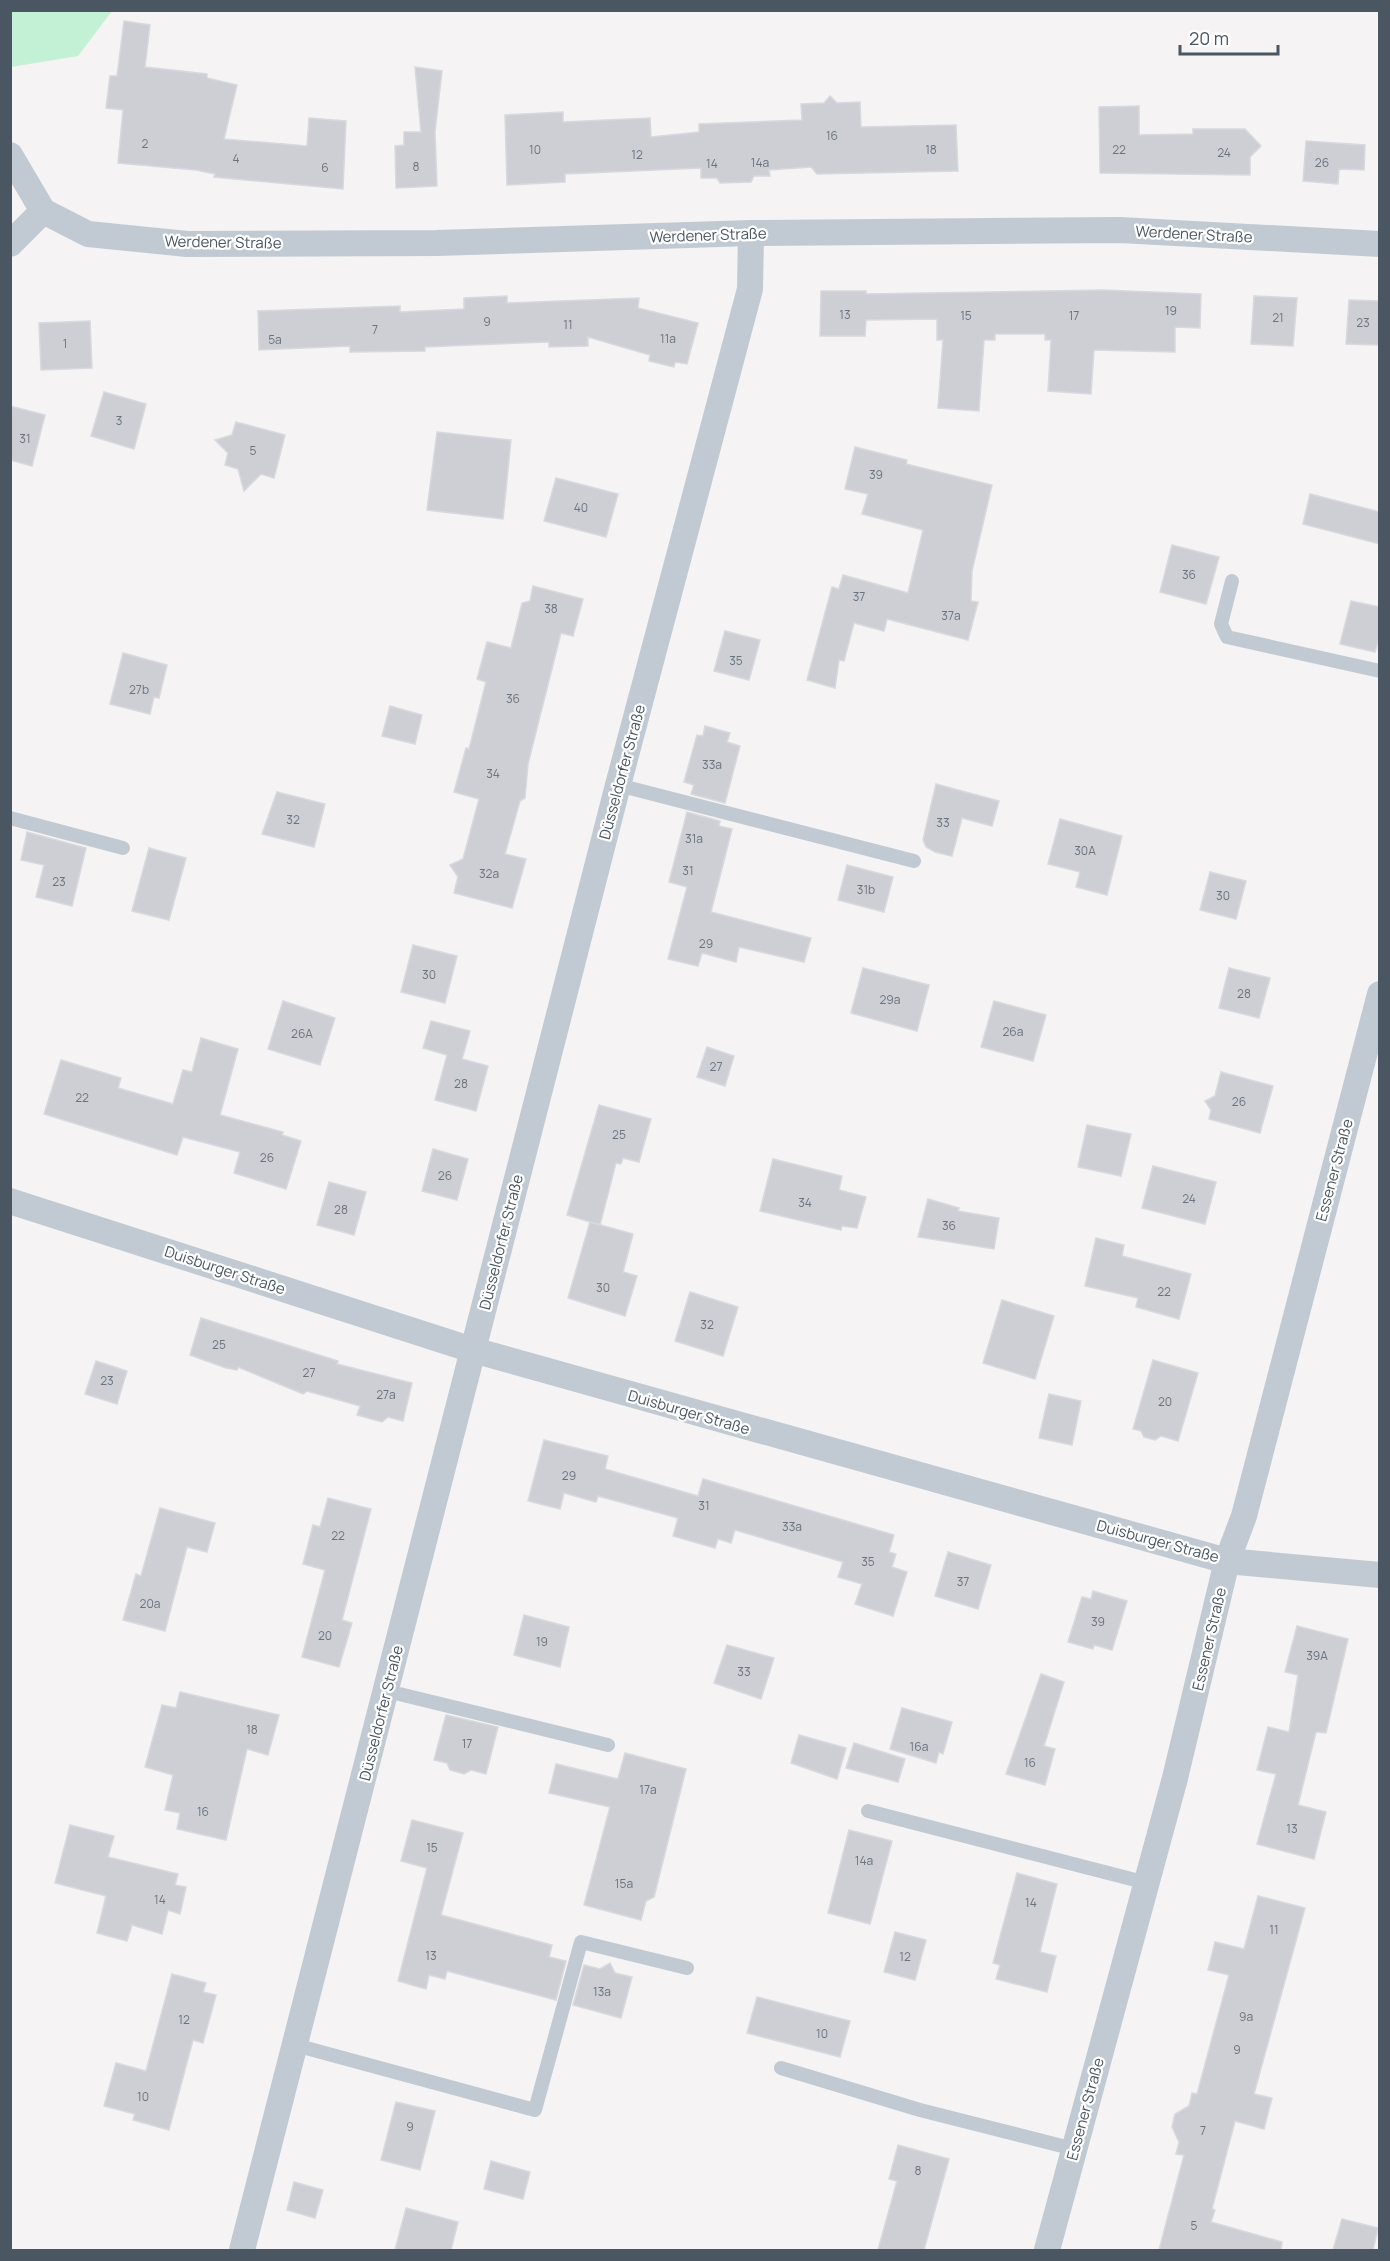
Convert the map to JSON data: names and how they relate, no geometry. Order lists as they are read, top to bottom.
{
  "streets": {
    "street": [
      "Werdener Straße",
      "Düsseldorfer Straße",
      "Essener Straße",
      "Duisburger Straße"
    ]
  },
  "crossings": [
    ["Werdener Straße", "Düsseldorfer Straße"],
    ["Düsseldorfer Straße", "Duisburger Straße"],
    ["Essener Straße", "Duisburger Straße"]
  ],
  "house_numbers": [
    "16",
    "2",
    "10",
    "18",
    "22",
    "24",
    "12",
    "4",
    "14a",
    "26",
    "14",
    "8",
    "6",
    "19",
    "13",
    "15",
    "17",
    "21",
    "9",
    "23",
    "11",
    "7",
    "11a",
    "5a",
    "1",
    "3",
    "31",
    "5",
    "39",
    "40",
    "36",
    "37",
    "38",
    "37a",
    "35",
    "27b",
    "36",
    "33a",
    "34",
    "32",
    "33",
    "31a",
    "30A",
    "31",
    "32a",
    "23",
    "31b",
    "30",
    "29",
    "30",
    "28",
    "29a",
    "26a",
    "26A",
    "27",
    "28",
    "22",
    "26",
    "25",
    "26",
    "26",
    "24",
    "34",
    "28",
    "36",
    "30",
    "22",
    "32",
    "25",
    "27",
    "23",
    "27a",
    "20",
    "29",
    "31",
    "33a",
    "22",
    "35",
    "37",
    "20a",
    "39",
    "20",
    "19",
    "39A",
    "33",
    "18",
    "17",
    "16a",
    "16",
    "17a",
    "16",
    "13",
    "15",
    "14a",
    "15a",
    "14",
    "14",
    "11",
    "13",
    "12",
    "13a",
    "9a",
    "12",
    "10",
    "9",
    "10",
    "9",
    "7",
    "8",
    "5"
  ],
  "scale_bar": "20 m"
}
